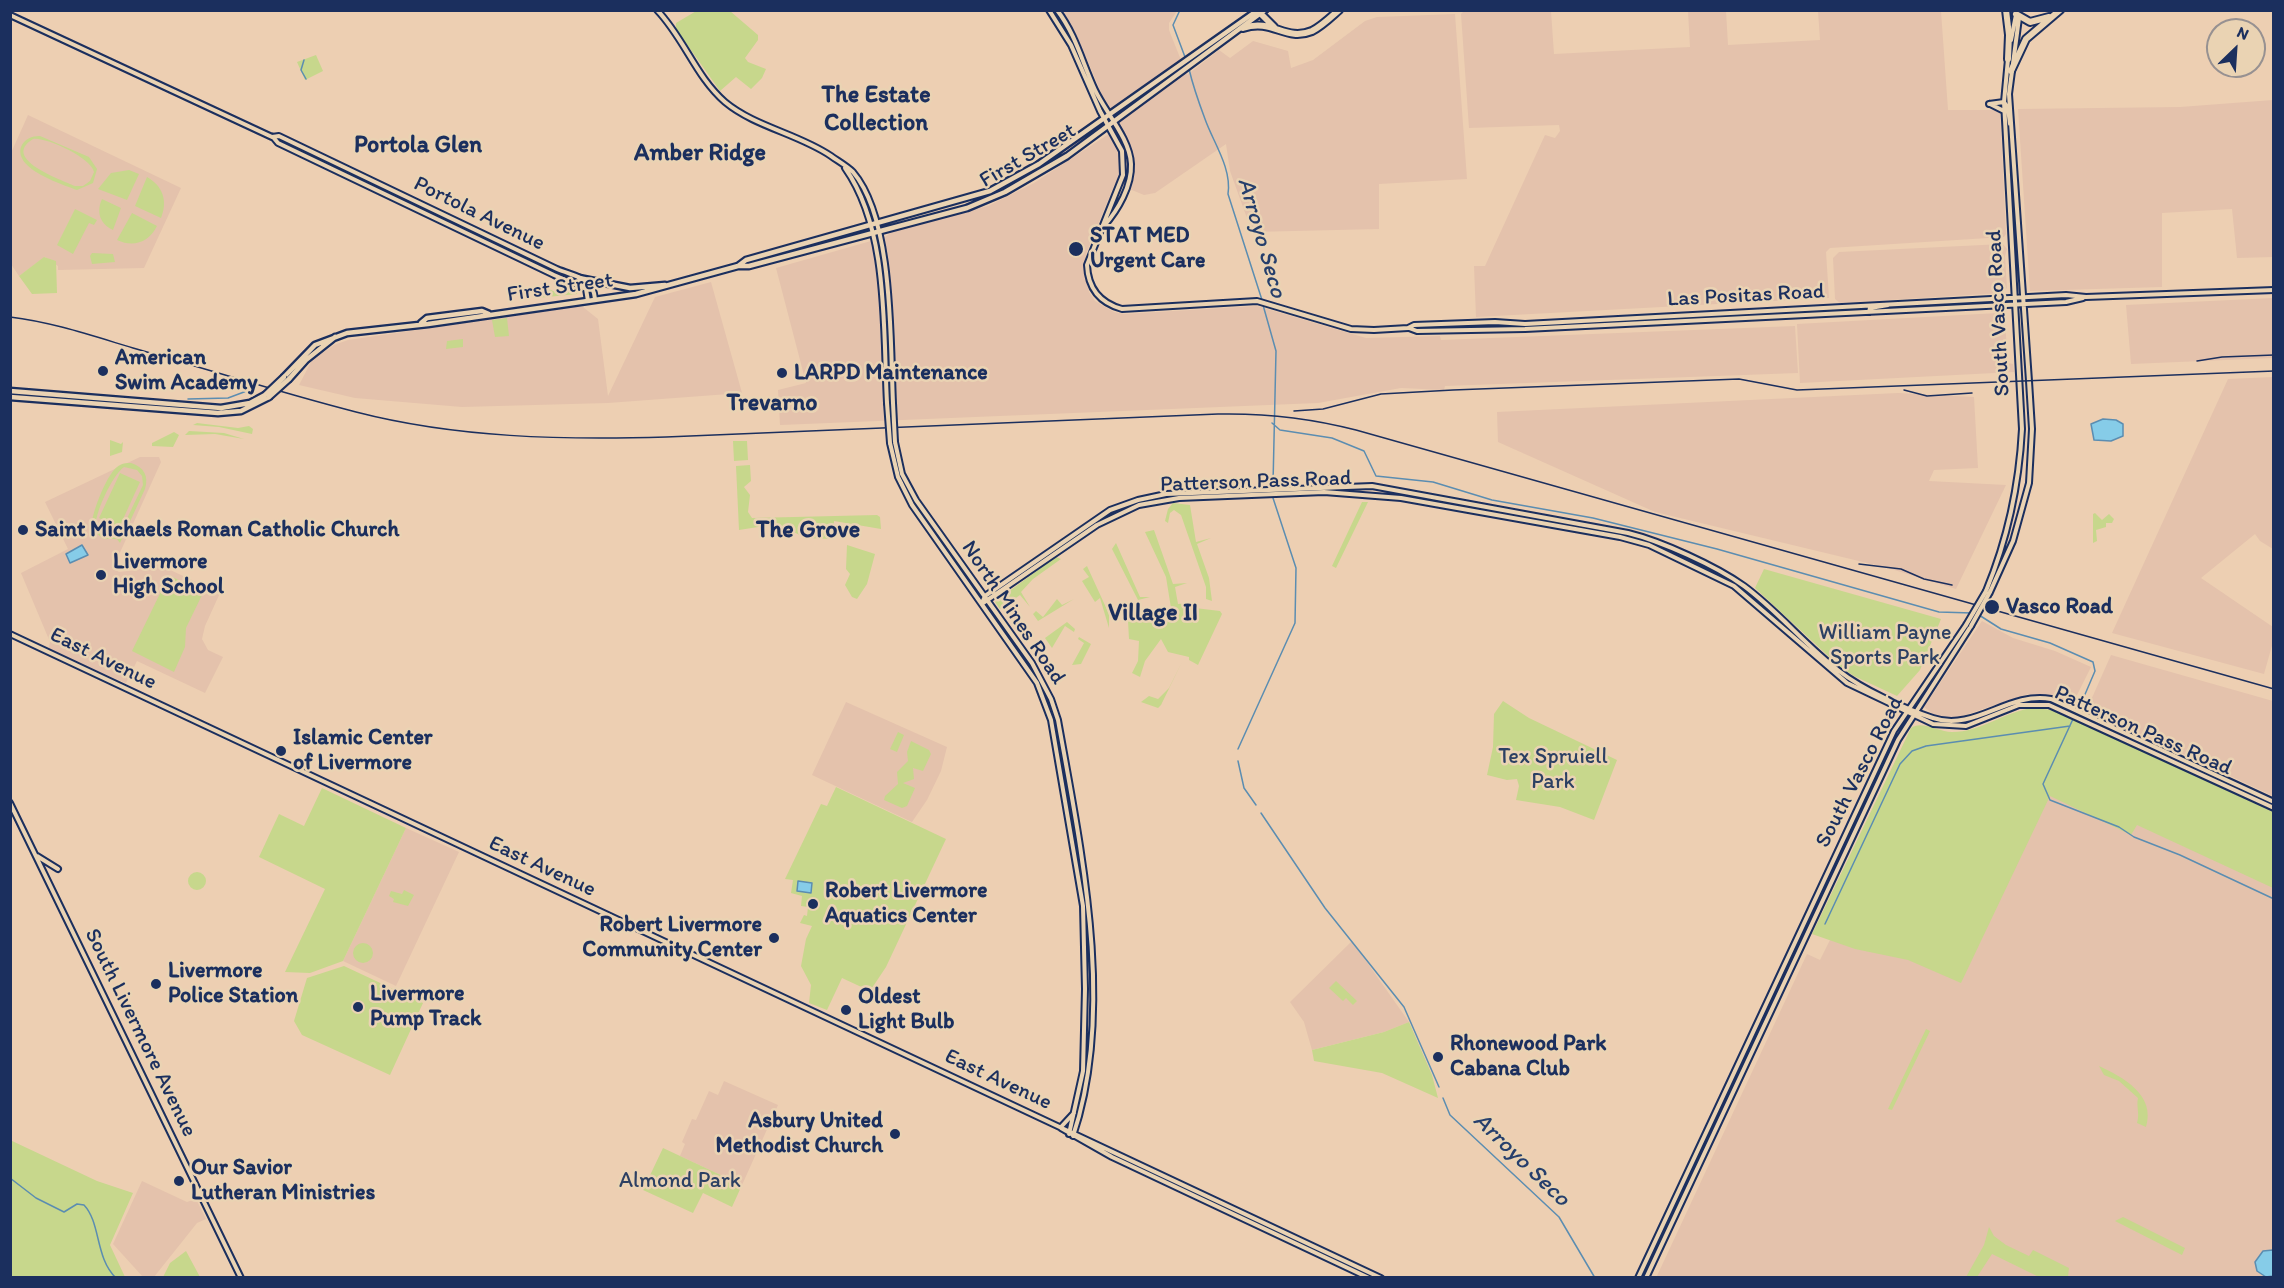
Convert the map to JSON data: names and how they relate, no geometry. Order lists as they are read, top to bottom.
{
  "streets": {
    "main road": [
      "First Street",
      "Portola Avenue",
      "Las Positas Road",
      "South Vasco Road",
      "Patterson Pass Road",
      "North Mines Road",
      "East Avenue",
      "South Livermore Avenue"
    ]
  },
  "crossings": [
    ["First Street", "Portola Avenue"],
    ["First Street", "Las Positas Road"],
    ["First Street", "North Mines Road"],
    ["Las Positas Road", "South Vasco Road"],
    ["South Vasco Road", "Patterson Pass Road"],
    ["Patterson Pass Road", "North Mines Road"],
    ["North Mines Road", "East Avenue"]
  ],
  "districts": [
    "The Estate Collection",
    "Portola Glen",
    "Amber Ridge",
    "Trevarno",
    "The Grove",
    "Village II"
  ],
  "water": ["Arroyo Seco"],
  "parks": ["William Payne Sports Park", "Tex Spruiell Park", "Almond Park"],
  "places": [
    "STAT MED Urgent Care",
    "American Swim Academy",
    "LARPD Maintenance",
    "Saint Michaels Roman Catholic Church",
    "Livermore High School",
    "Vasco Road",
    "Islamic Center of Livermore",
    "Robert Livermore Aquatics Center",
    "Robert Livermore Community Center",
    "Livermore Police Station",
    "Livermore Pump Track",
    "Oldest Light Bulb",
    "Rhonewood Park Cabana Club",
    "Asbury United Methodist Church",
    "Our Savior Lutheran Ministries"
  ],
  "north": "top right"
}
